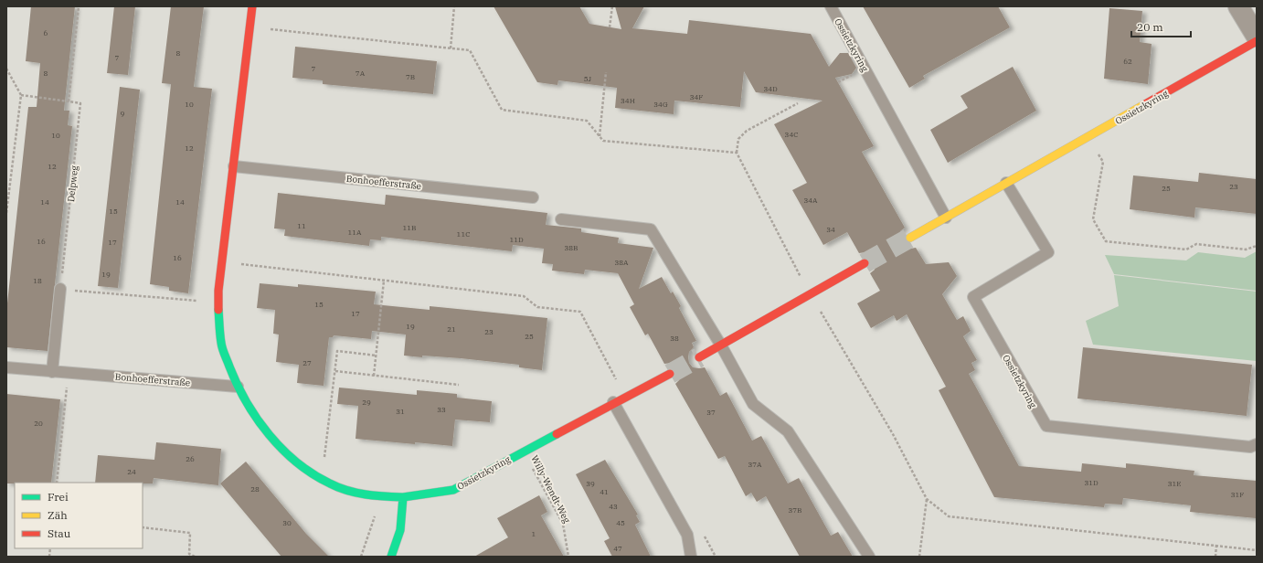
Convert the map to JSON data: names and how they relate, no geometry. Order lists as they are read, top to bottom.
{
  "streets": {
    "street": ["Ossietzkyring"],
    "lane": ["Bonhoefferstraße"],
    "path": ["Delpweg", "Willy-Wendt-Weg"]
  },
  "crossings": [
    ["Ossietzkyring", "Willy-Wendt-Weg"]
  ],
  "house_numbers": [
    "6",
    "8",
    "7",
    "62",
    "7",
    "8",
    "7A",
    "7B",
    "5J",
    "34D",
    "34F",
    "34H",
    "10",
    "34G",
    "9",
    "34C",
    "10",
    "12",
    "12",
    "23",
    "25",
    "34A",
    "14",
    "14",
    "15",
    "11",
    "11B",
    "34",
    "11A",
    "11C",
    "11D",
    "16",
    "17",
    "38B",
    "16",
    "38A",
    "19",
    "18",
    "15",
    "17",
    "19",
    "21",
    "23",
    "25",
    "38",
    "27",
    "29",
    "33",
    "31",
    "37",
    "20",
    "26",
    "37A",
    "24",
    "31D",
    "39",
    "31E",
    "28",
    "41",
    "31F",
    "43",
    "37B",
    "30",
    "45",
    "1",
    "47"
  ],
  "legend": ["Frei", "Zäh", "Stau"],
  "scale_bar": "20 m"
}
